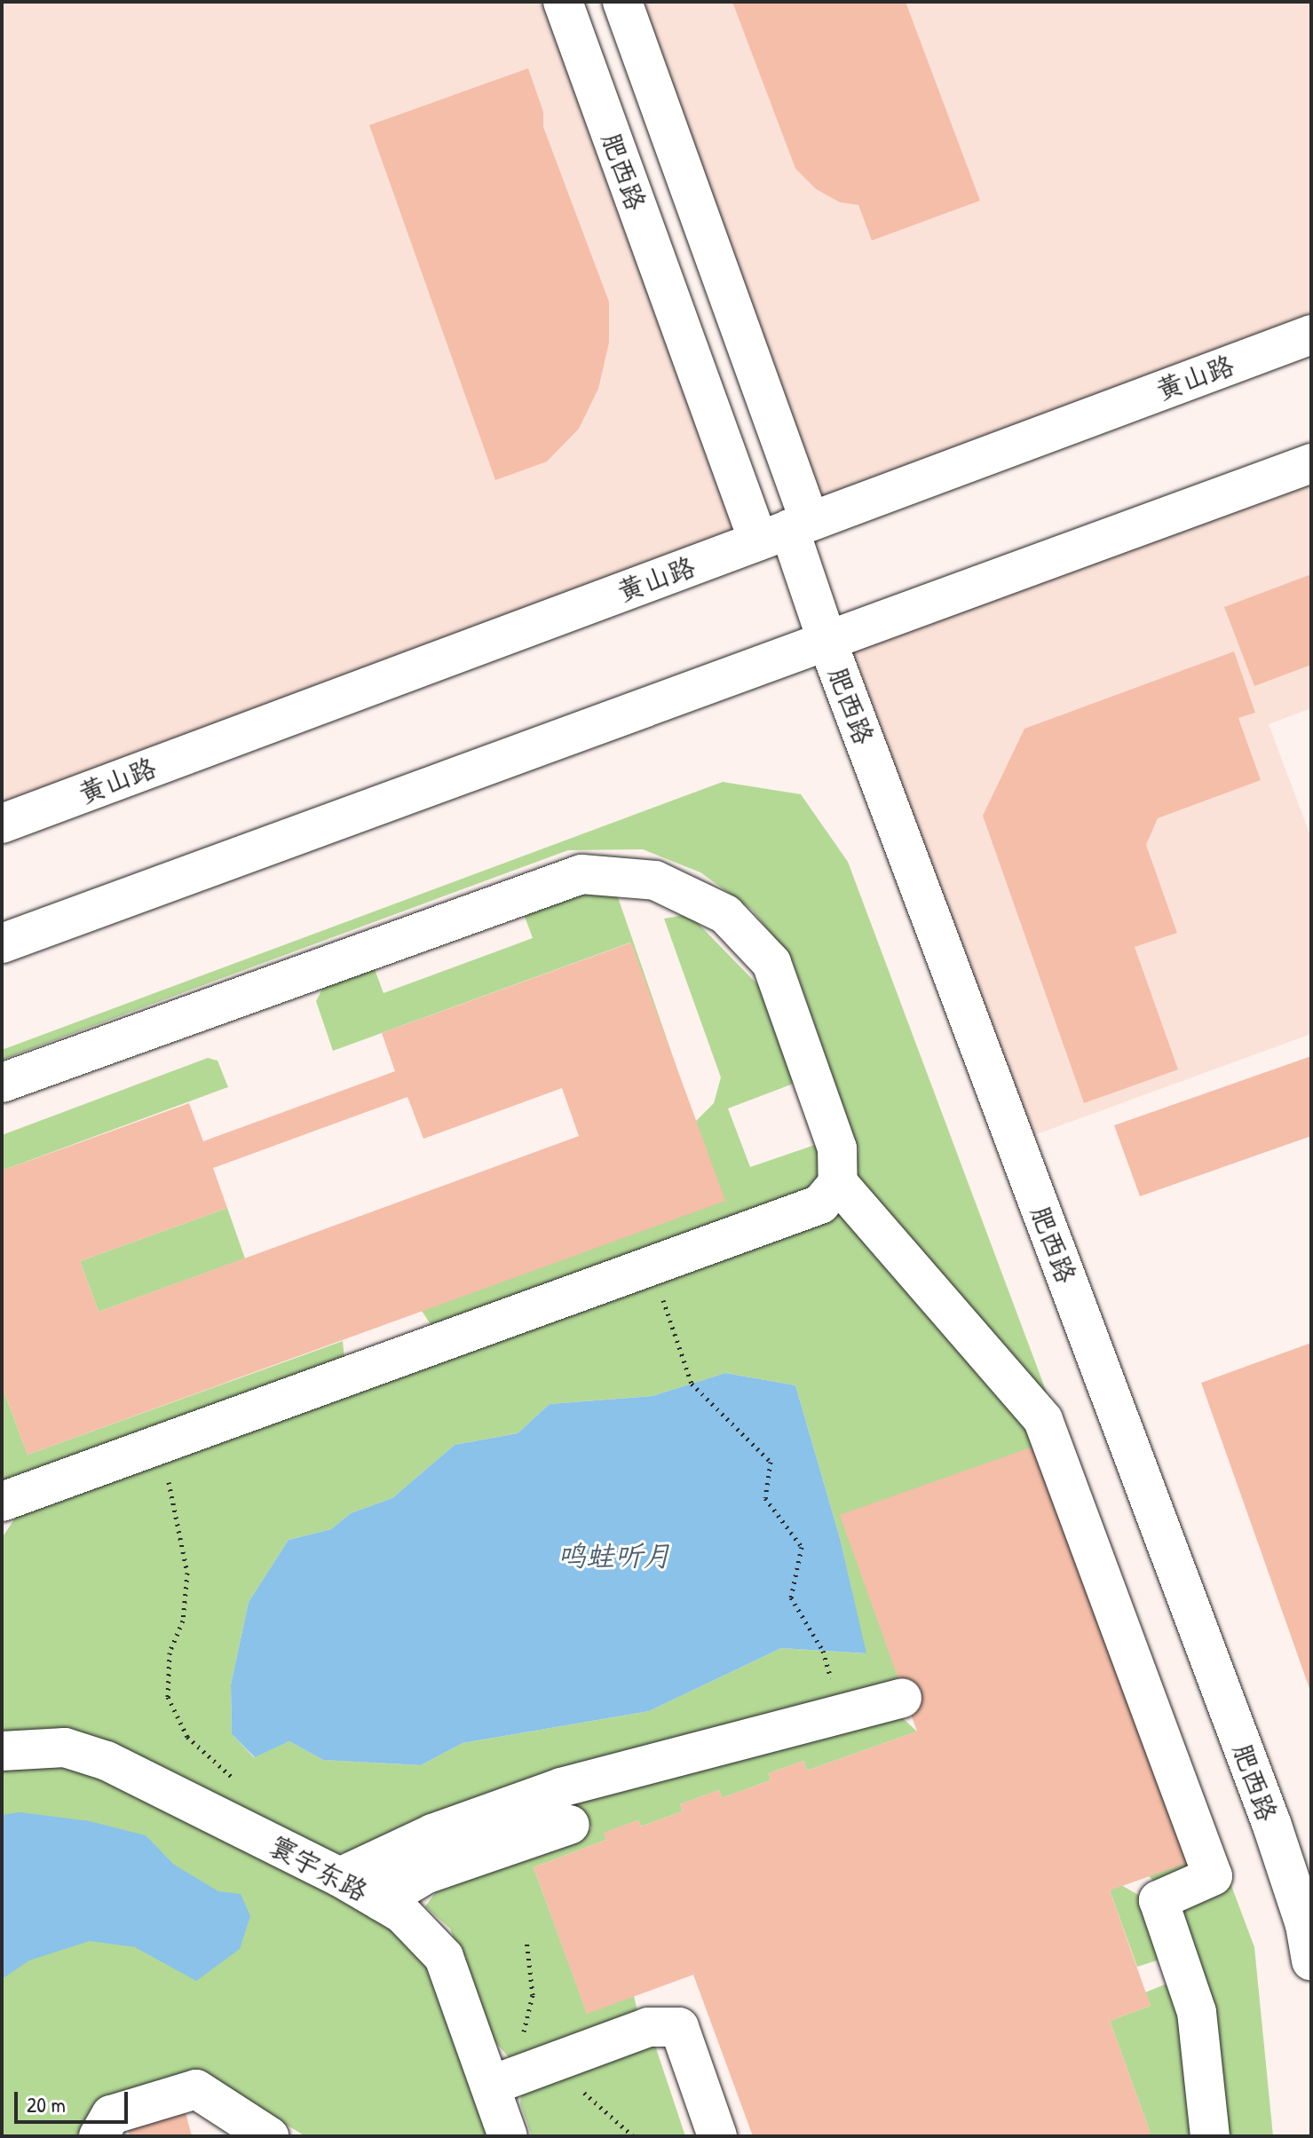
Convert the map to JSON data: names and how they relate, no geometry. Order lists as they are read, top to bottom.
{
  "streets": {
    "main road": ["肥西路", "黄山路", "寰宇东路"]
  },
  "crossings": [
    ["肥西路", "黄山路"]
  ],
  "water": ["鸣蛙听月"],
  "scale_bar": "20 m"
}
